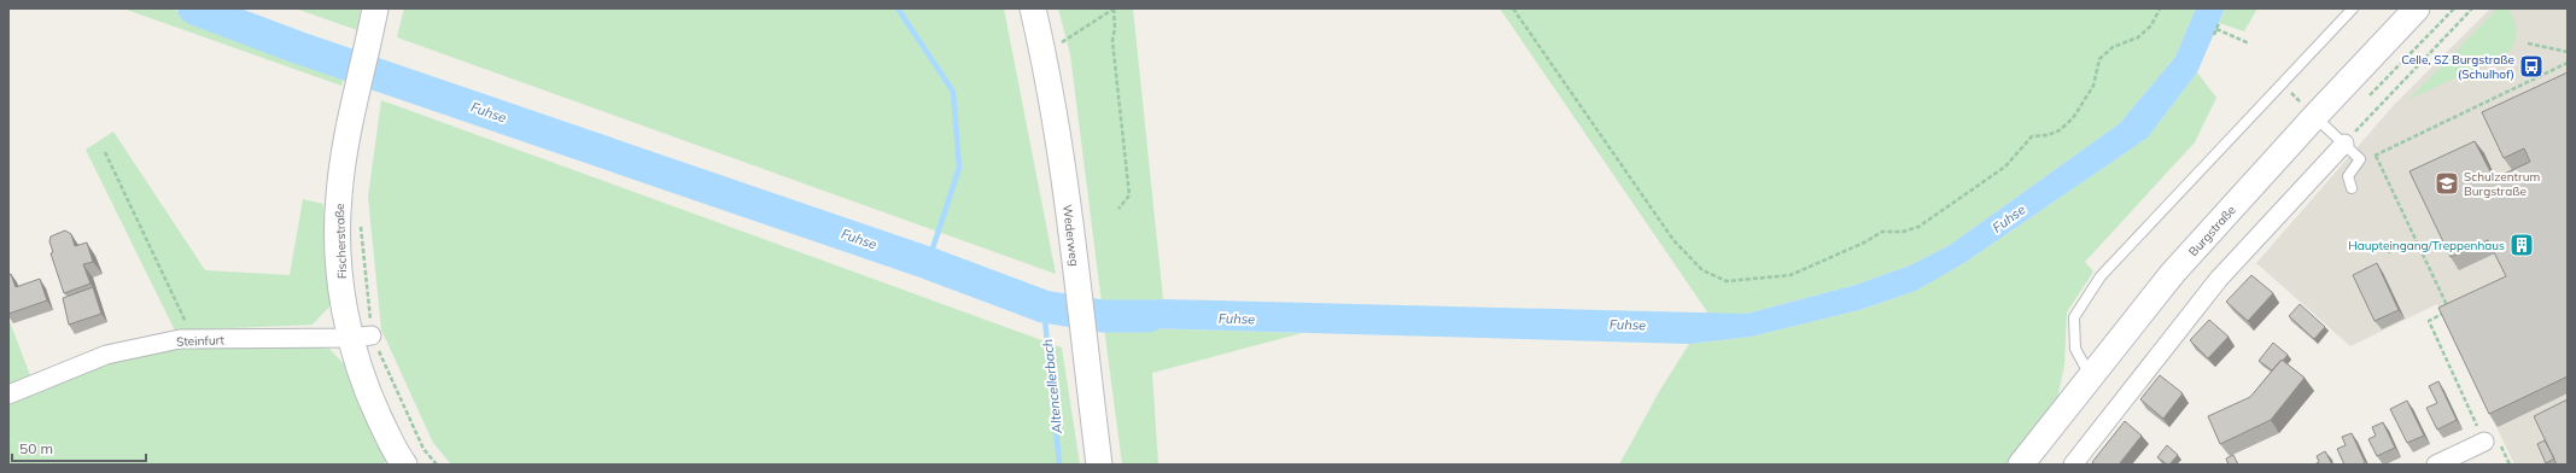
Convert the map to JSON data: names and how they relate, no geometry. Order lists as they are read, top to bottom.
{
  "streets": {
    "street": [
      "Burgstraße",
      "Wederweg",
      "Fischerstraße",
      "Steinfurt"
    ]
  },
  "crossings": [
    ["Fischerstraße", "Steinfurt"]
  ],
  "water": ["Fuhse", "Altencellerbach"],
  "places": {
    "bus stop": ["Celle, SZ Burgstraße (Schulhof)"],
    "school or university": ["Schulzentrum Burgstraße"],
    "building": ["Haupteingang/Treppenhaus"]
  },
  "scale_bar": "50 m"
}
